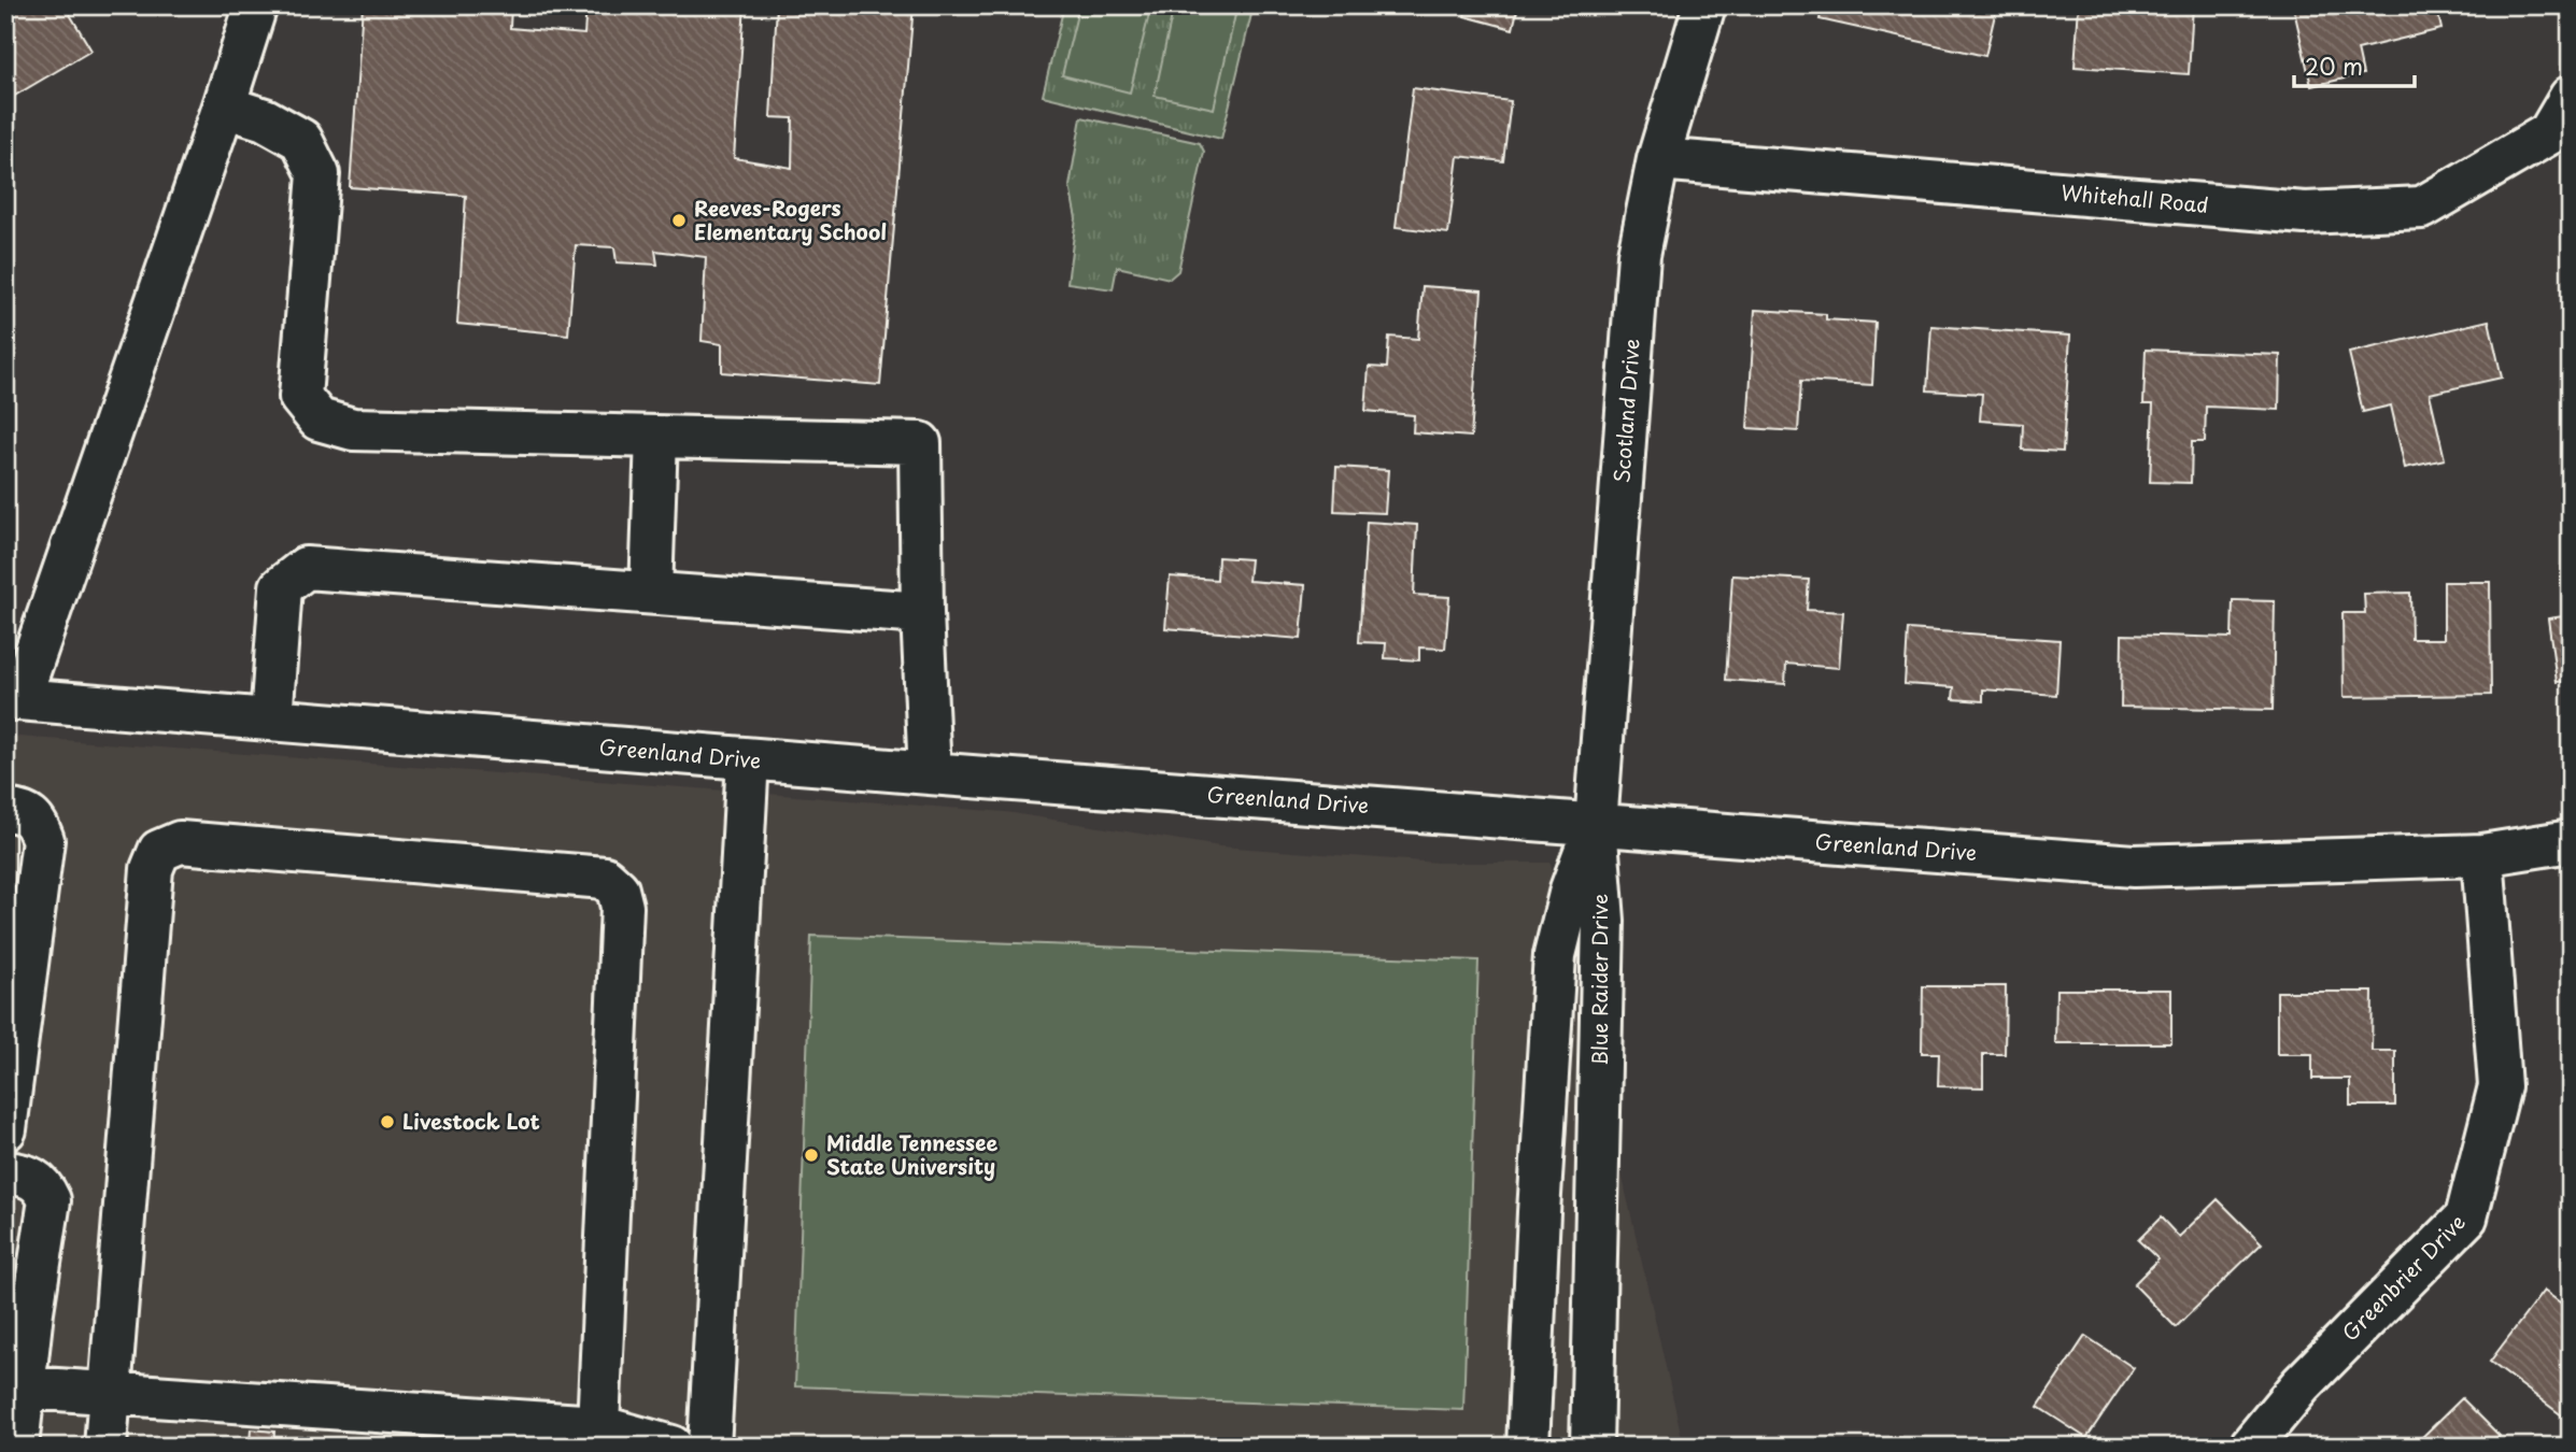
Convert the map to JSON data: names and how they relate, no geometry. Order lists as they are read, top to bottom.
{
  "streets": {
    "street": [
      "Whitehall Road",
      "Scotland Drive",
      "Greenland Drive",
      "Blue Raider Drive",
      "Greenbrier Drive"
    ]
  },
  "crossings": [
    ["Whitehall Road", "Scotland Drive"],
    ["Scotland Drive", "Greenland Drive"],
    ["Scotland Drive", "Blue Raider Drive"],
    ["Greenland Drive", "Blue Raider Drive"],
    ["Greenland Drive", "Greenbrier Drive"]
  ],
  "places": ["Reeves-Rogers Elementary School", "Livestock Lot", "Middle Tennessee State University"],
  "scale_bar": "20 m"
}
